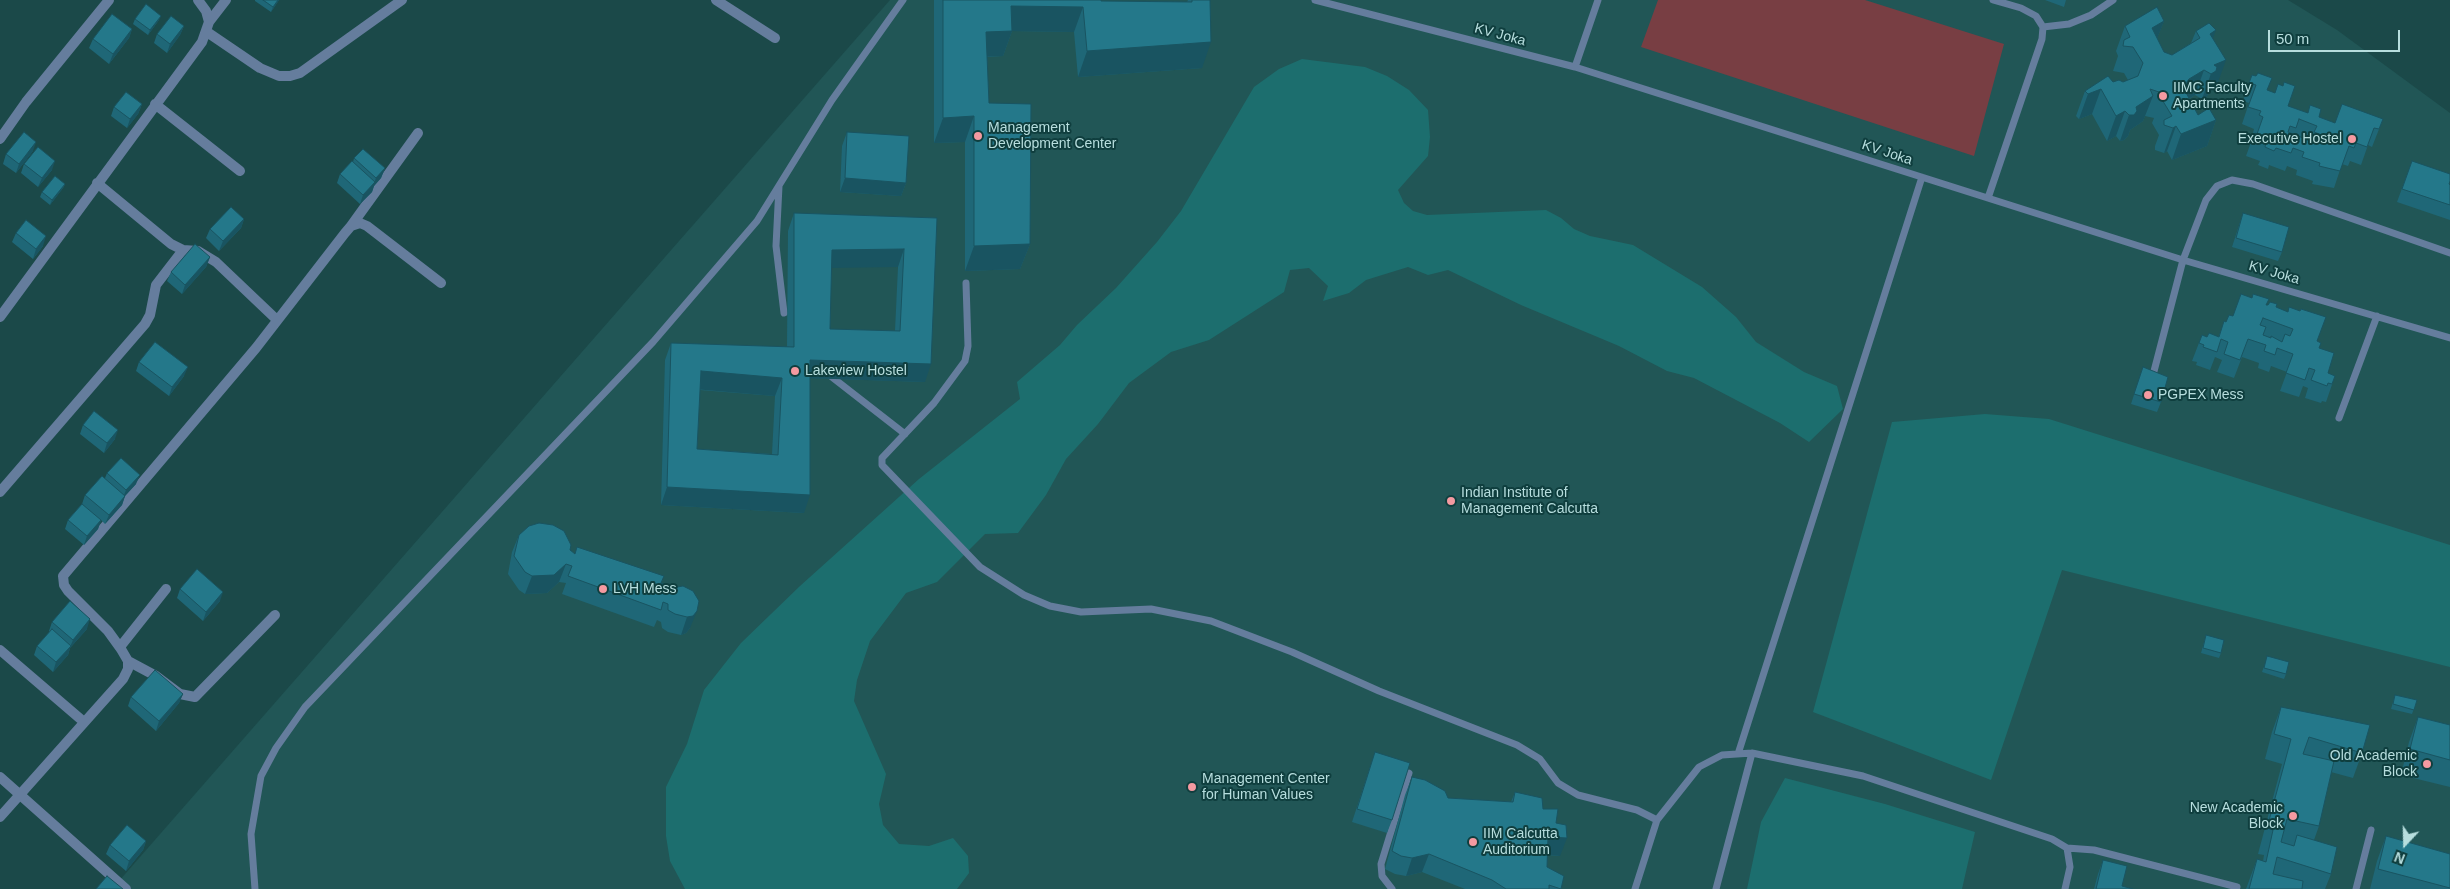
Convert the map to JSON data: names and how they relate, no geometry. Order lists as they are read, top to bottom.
{
  "streets": {
    "lane": ["KV Joka"]
  },
  "places": [
    "IIMC Faculty Apartments",
    "Management Development Center",
    "Executive Hostel",
    "Lakeview Hostel",
    "PGPEX Mess",
    "Indian Institute of Management Calcutta",
    "LVH Mess",
    "Old Academic Block",
    "Management Center for Human Values",
    "New Academic Block",
    "IIM Calcutta Auditorium"
  ],
  "scale_bar": "50 m",
  "north": "bottom"
}
